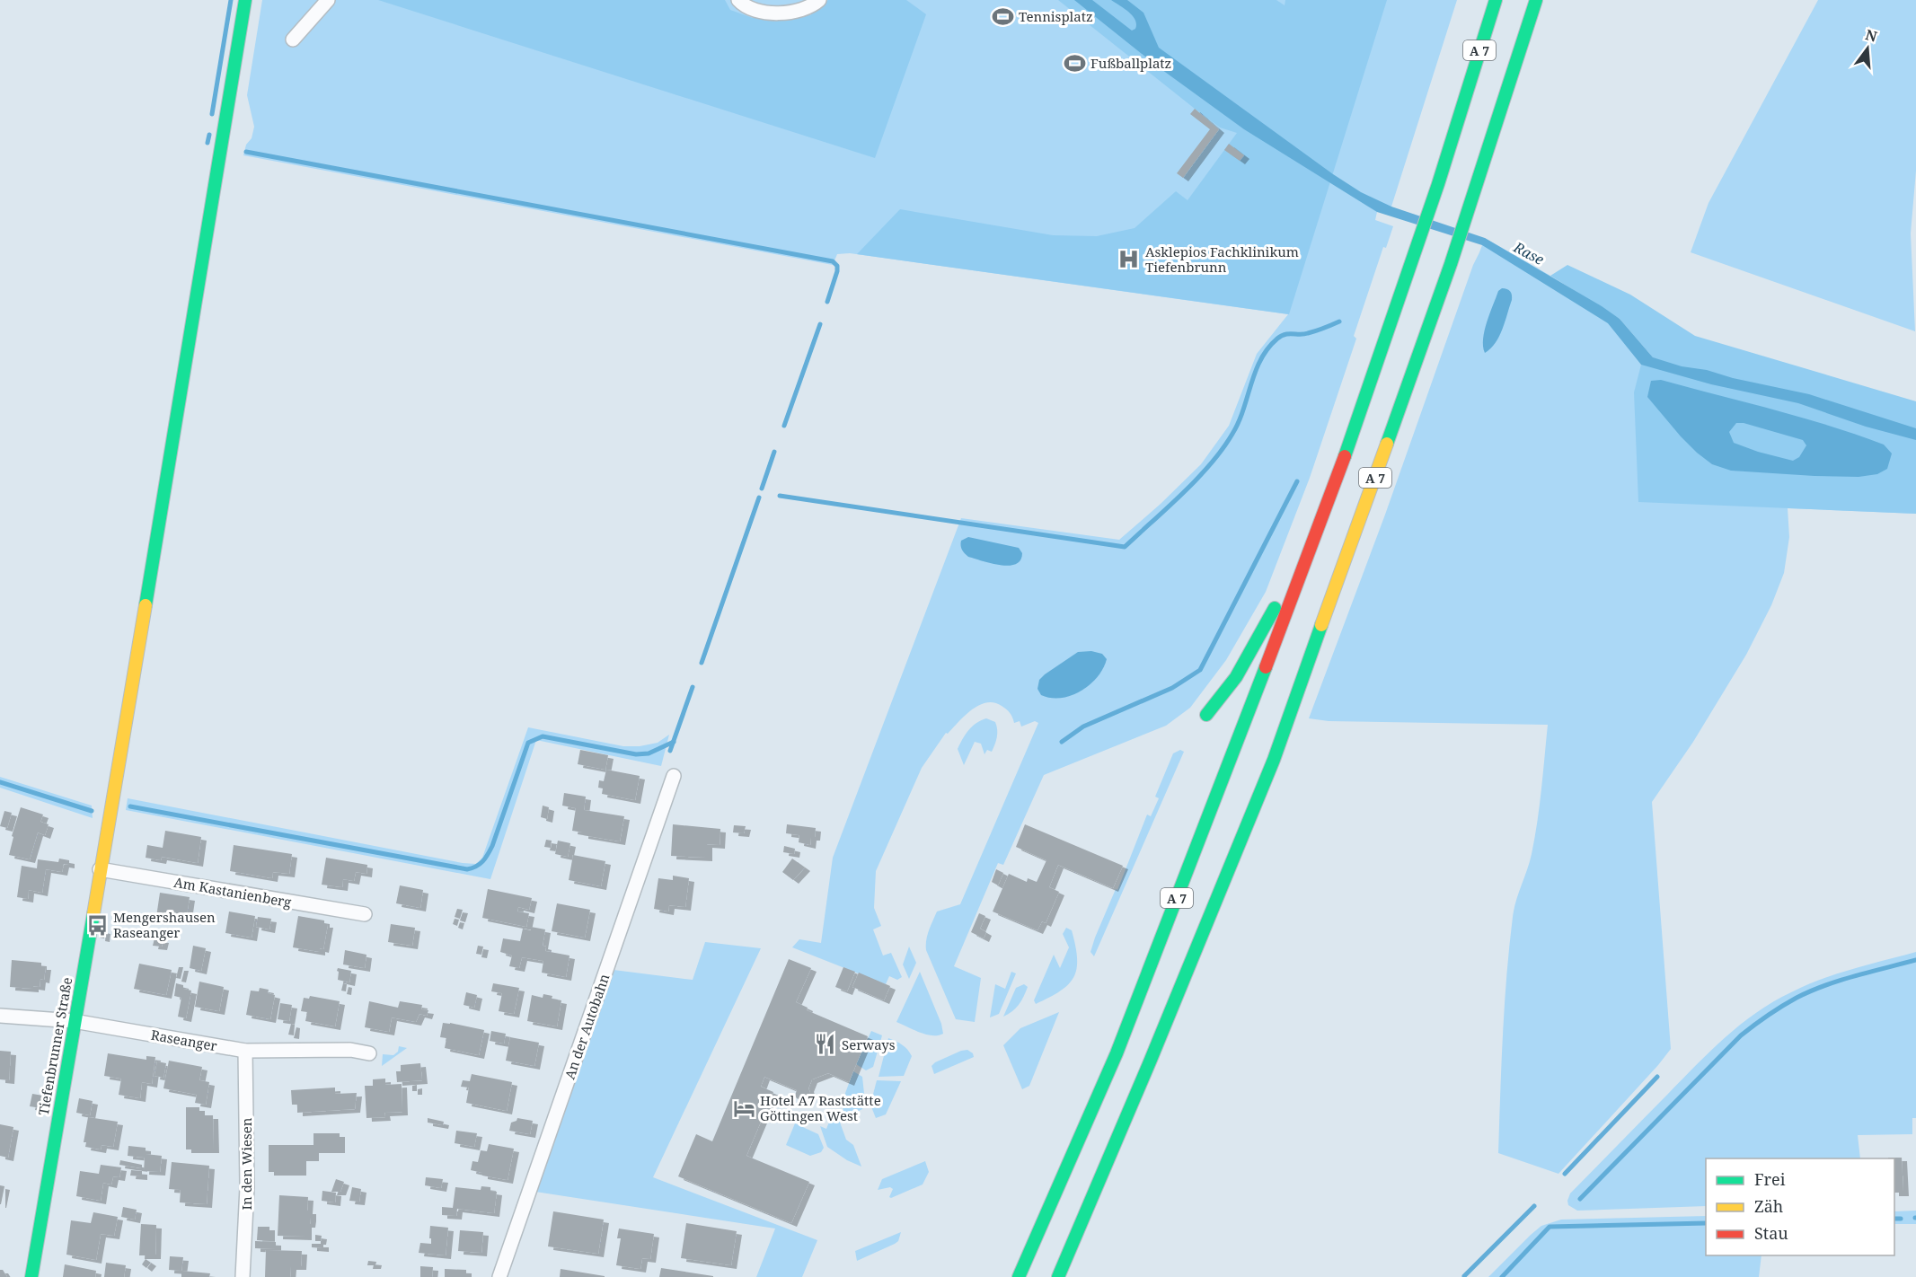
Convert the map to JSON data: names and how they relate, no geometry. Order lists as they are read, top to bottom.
{
  "streets": {
    "main road": ["A 7", "Tiefenbrunner Straße"],
    "street": [
      "Am Kastanienberg",
      "An der Autobahn",
      "Raseanger",
      "In den Wiesen"
    ]
  },
  "crossings": [
    ["Am Kastanienberg", "Tiefenbrunner Straße"],
    ["Raseanger", "Tiefenbrunner Straße"],
    ["Raseanger", "In den Wiesen"]
  ],
  "water": ["Rase"],
  "places": {
    "sports": ["Tennisplatz", "Fußballplatz"],
    "hospital": ["Asklepios Fachklinikum Tiefenbrunn"],
    "bus stop": ["Mengershausen Raseanger"],
    "restaurant": ["Serways"],
    "hotel": ["Hotel A7 Raststätte Göttingen West"]
  },
  "legend": ["Frei", "Zäh", "Stau"],
  "north": "top"
}
